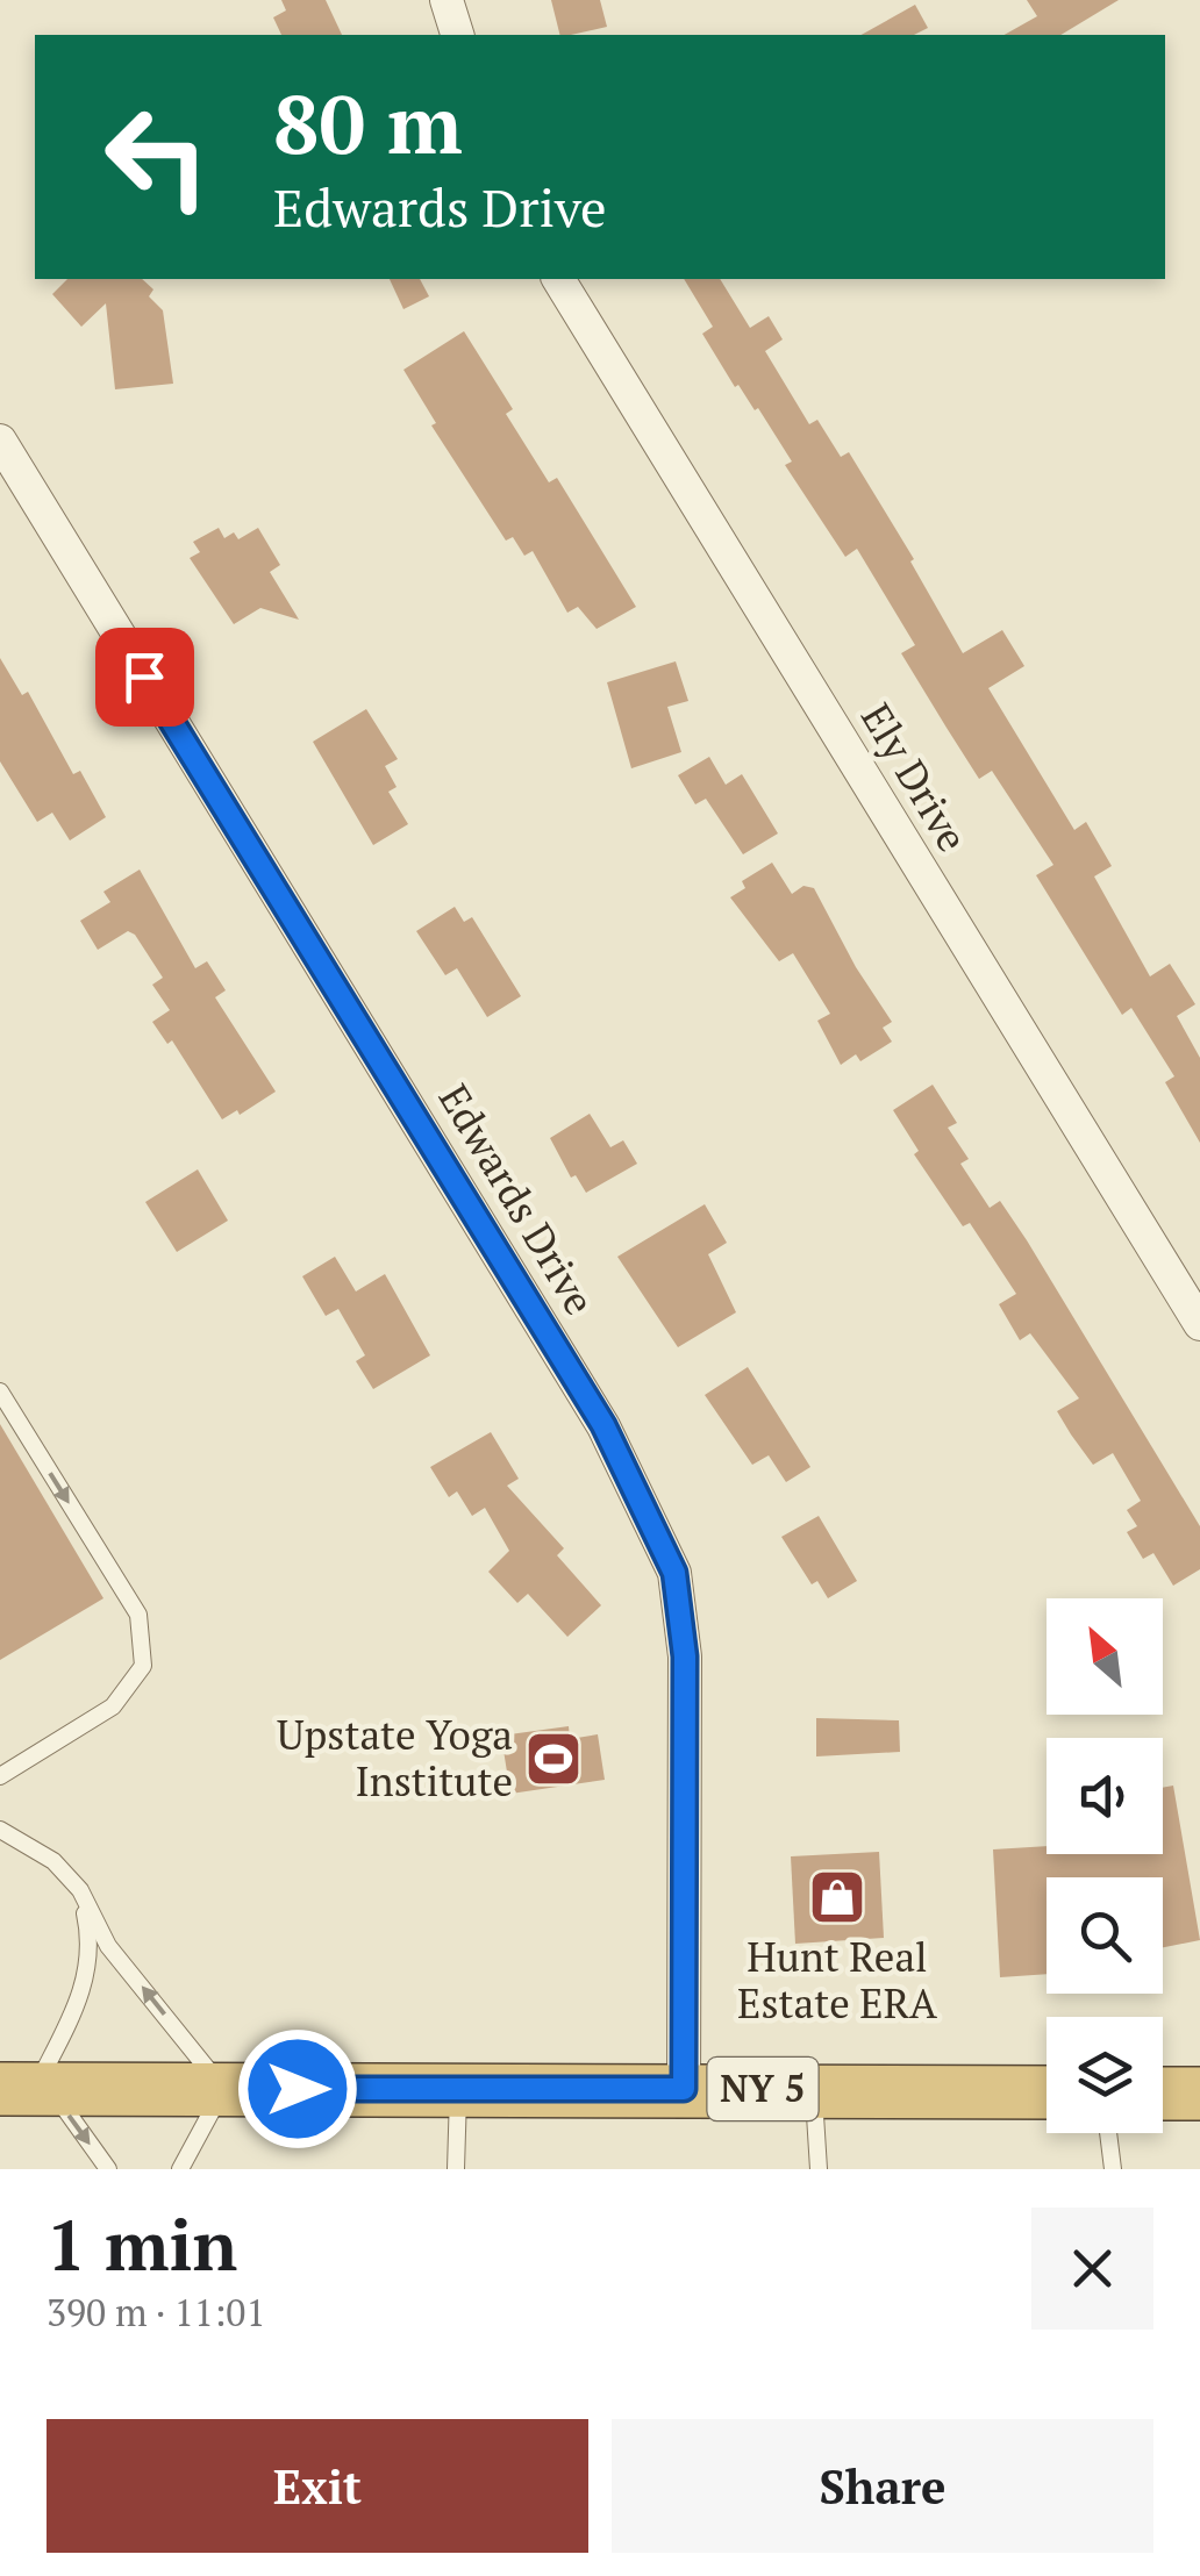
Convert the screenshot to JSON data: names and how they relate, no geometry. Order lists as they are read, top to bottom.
{
  "streets": {
    "highway": ["NY 5"],
    "street": ["Ely Drive", "Edwards Drive"]
  },
  "crossings": [
    ["Edwards Drive", "NY 5"]
  ],
  "places": {
    "sports": ["Upstate Yoga Institute"],
    "shop": ["Hunt Real Estate ERA"]
  },
  "north": "top left",
  "page": {
    "turn": ["80 m", "Edwards Drive"],
    "heading": ["1 min", "390 m · 11:01"],
    "buttons": ["Exit", "Share"]
  }
}
